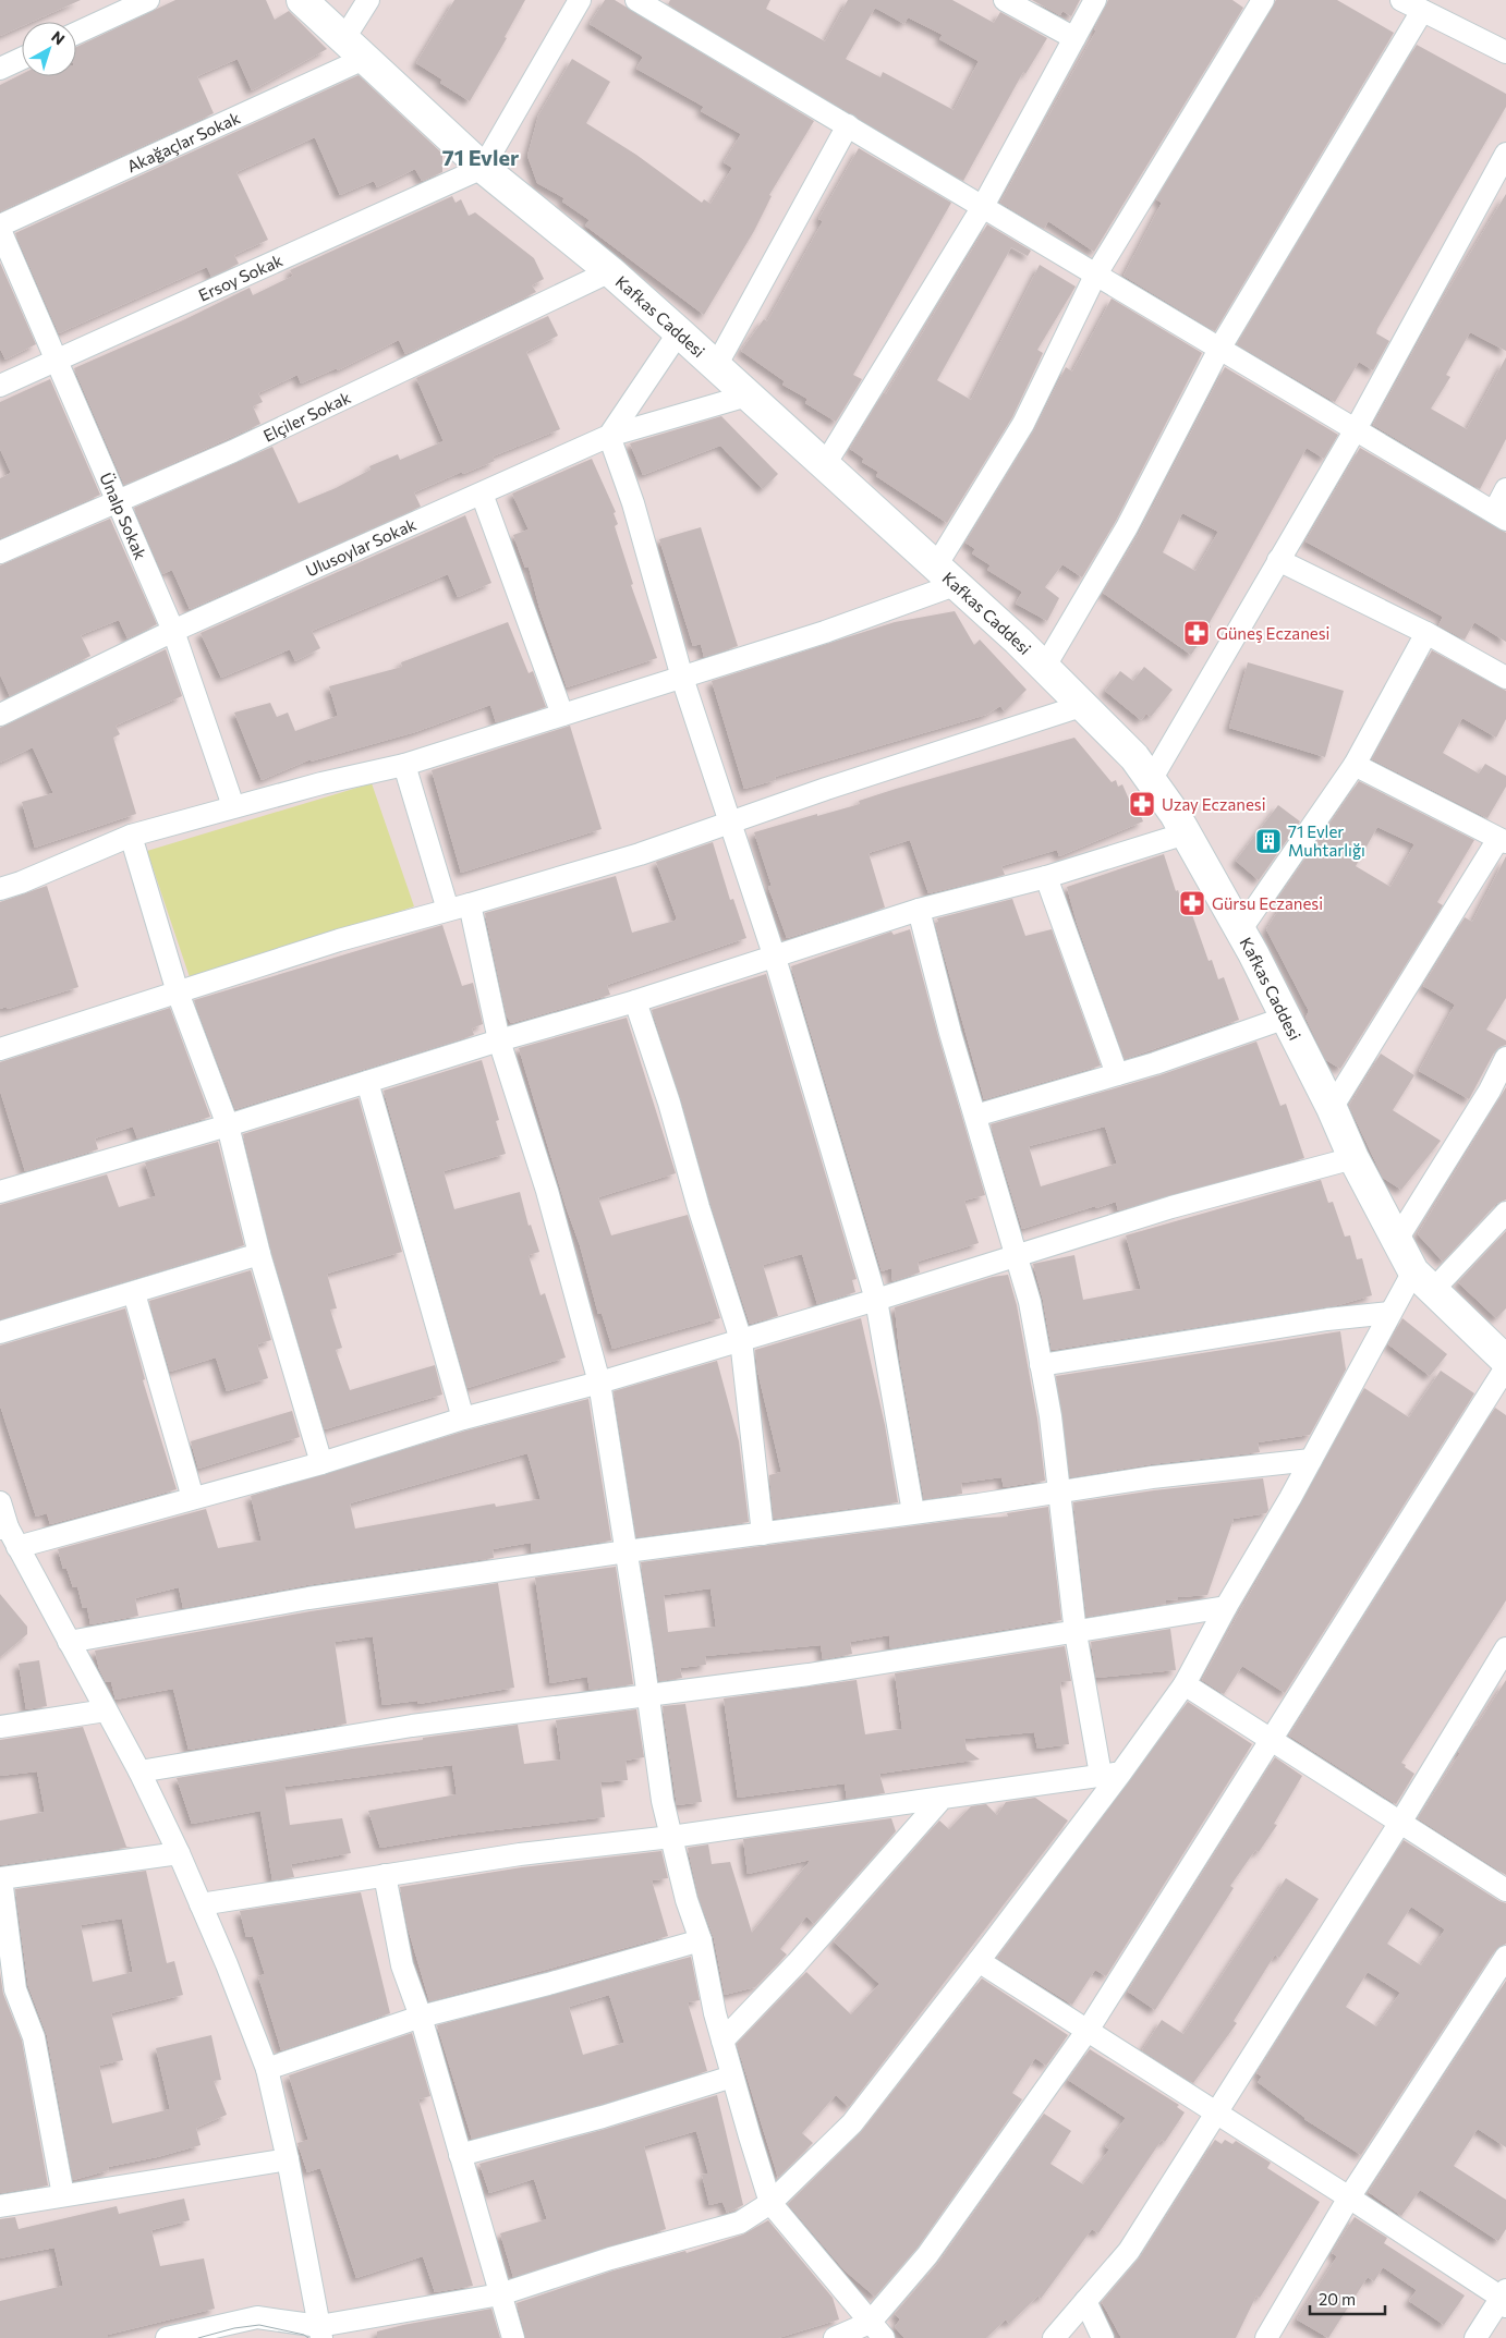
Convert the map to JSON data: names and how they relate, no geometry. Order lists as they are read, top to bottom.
{
  "streets": {
    "street": [
      "Akağaçlar Sokak",
      "Ersoy Sokak",
      "Kafkas Caddesi",
      "Elçiler Sokak",
      "Ünalp Sokak",
      "Ulusoylar Sokak"
    ]
  },
  "crossings": [
    ["Akağaçlar Sokak", "Kafkas Caddesi"],
    ["Ersoy Sokak", "Kafkas Caddesi"],
    ["Ersoy Sokak", "Ünalp Sokak"],
    ["Kafkas Caddesi", "Elçiler Sokak"],
    ["Kafkas Caddesi", "Ulusoylar Sokak"],
    ["Elçiler Sokak", "Ünalp Sokak"],
    ["Ünalp Sokak", "Ulusoylar Sokak"]
  ],
  "districts": ["71 Evler"],
  "places": {
    "pharmacy": ["Güneş Eczanesi", "Uzay Eczanesi", "Gürsu Eczanesi"],
    "building": ["71 Evler Muhtarlığı"]
  },
  "scale_bar": "20 m",
  "north": "top right"
}
